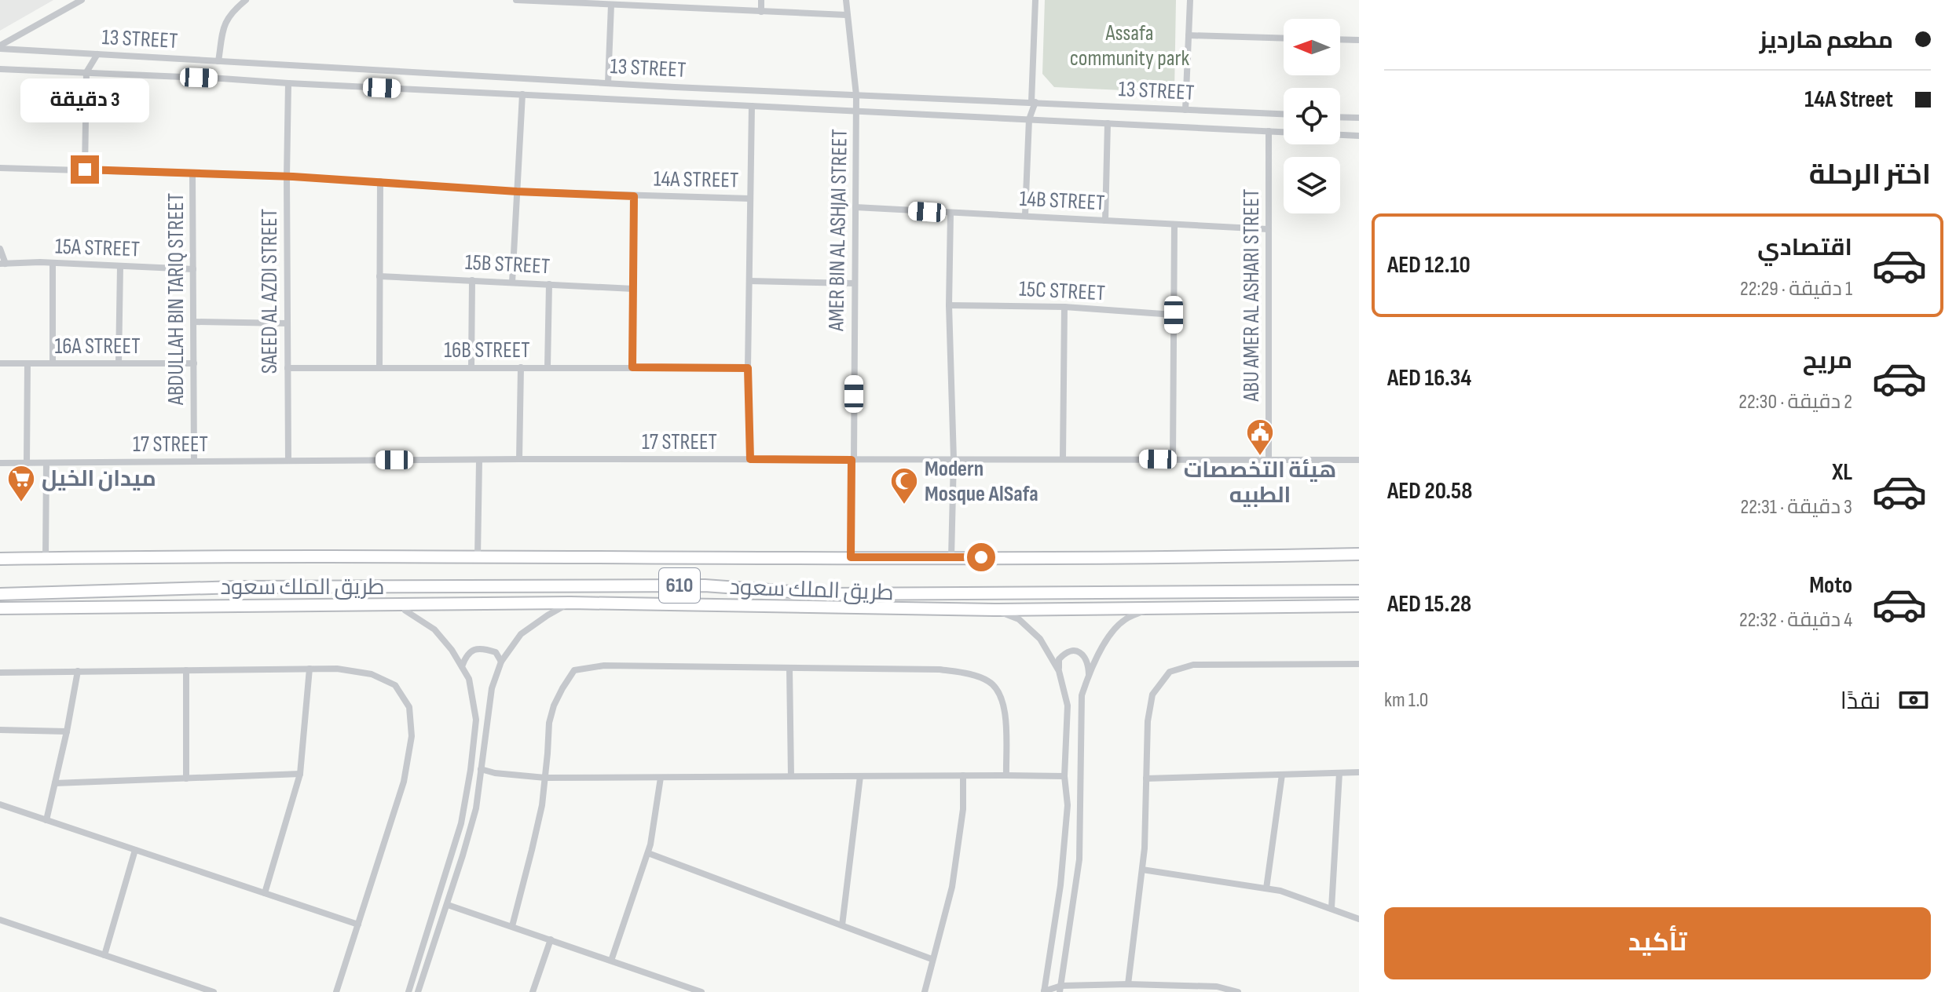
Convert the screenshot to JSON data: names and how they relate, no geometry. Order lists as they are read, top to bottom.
{
  "streets": {
    "main road": ["610", "طريق الملك سعود"],
    "street": [
      "13 STREET",
      "14A STREET",
      "14B STREET",
      "AMER BIN AL ASHJAI STREET",
      "15A STREET",
      "15B STREET",
      "SAEED AL AZDI STREET",
      "15C STREET",
      "ABU AMER AL ASHARI STREET",
      "ABDULLAH BIN TARIQ STREET",
      "16A STREET",
      "16B STREET",
      "17 STREET"
    ]
  },
  "crossings": [
    ["13 STREET", "AMER BIN AL ASHJAI STREET"],
    ["13 STREET", "SAEED AL AZDI STREET"],
    ["13 STREET", "ABU AMER AL ASHARI STREET"],
    ["14A STREET", "SAEED AL AZDI STREET"],
    ["14A STREET", "ABDULLAH BIN TARIQ STREET"],
    ["14B STREET", "AMER BIN AL ASHJAI STREET"],
    ["14B STREET", "ABU AMER AL ASHARI STREET"],
    ["AMER BIN AL ASHJAI STREET", "17 STREET"],
    ["AMER BIN AL ASHJAI STREET", "طريق الملك سعود"],
    ["15A STREET", "ABDULLAH BIN TARIQ STREET"],
    ["SAEED AL AZDI STREET", "16B STREET"],
    ["SAEED AL AZDI STREET", "17 STREET"],
    ["ABU AMER AL ASHARI STREET", "17 STREET"],
    ["ABDULLAH BIN TARIQ STREET", "16A STREET"],
    ["ABDULLAH BIN TARIQ STREET", "17 STREET"]
  ],
  "parks": ["Assafa community park"],
  "places": {
    "public building": ["هيئة التخصصات الطبيه"],
    "supermarket": ["ميدان الخيل"],
    "mosque": ["Modern Mosque AlSafa"]
  },
  "north": "left",
  "page": {
    "banner": ["مطعم هارديز", "14A Street"],
    "bubble": "3 دقيقة",
    "heading": "اختر الرحلة",
    "list": [
      {
        "name": "اقتصادي",
        "note": "1 دقيقة · 22:29",
        "value": "AED 12.10"
      },
      {
        "name": "مريح",
        "note": "2 دقيقة · 22:30",
        "value": "AED 16.34"
      },
      {
        "name": "XL",
        "note": "3 دقيقة · 22:31",
        "value": "AED 20.58"
      },
      {
        "name": "Moto",
        "note": "4 دقيقة · 22:32",
        "value": "AED 15.28"
      }
    ],
    "pay": ["نقدًا", "1.0 km"],
    "buttons": "تأكيد"
  }
}
